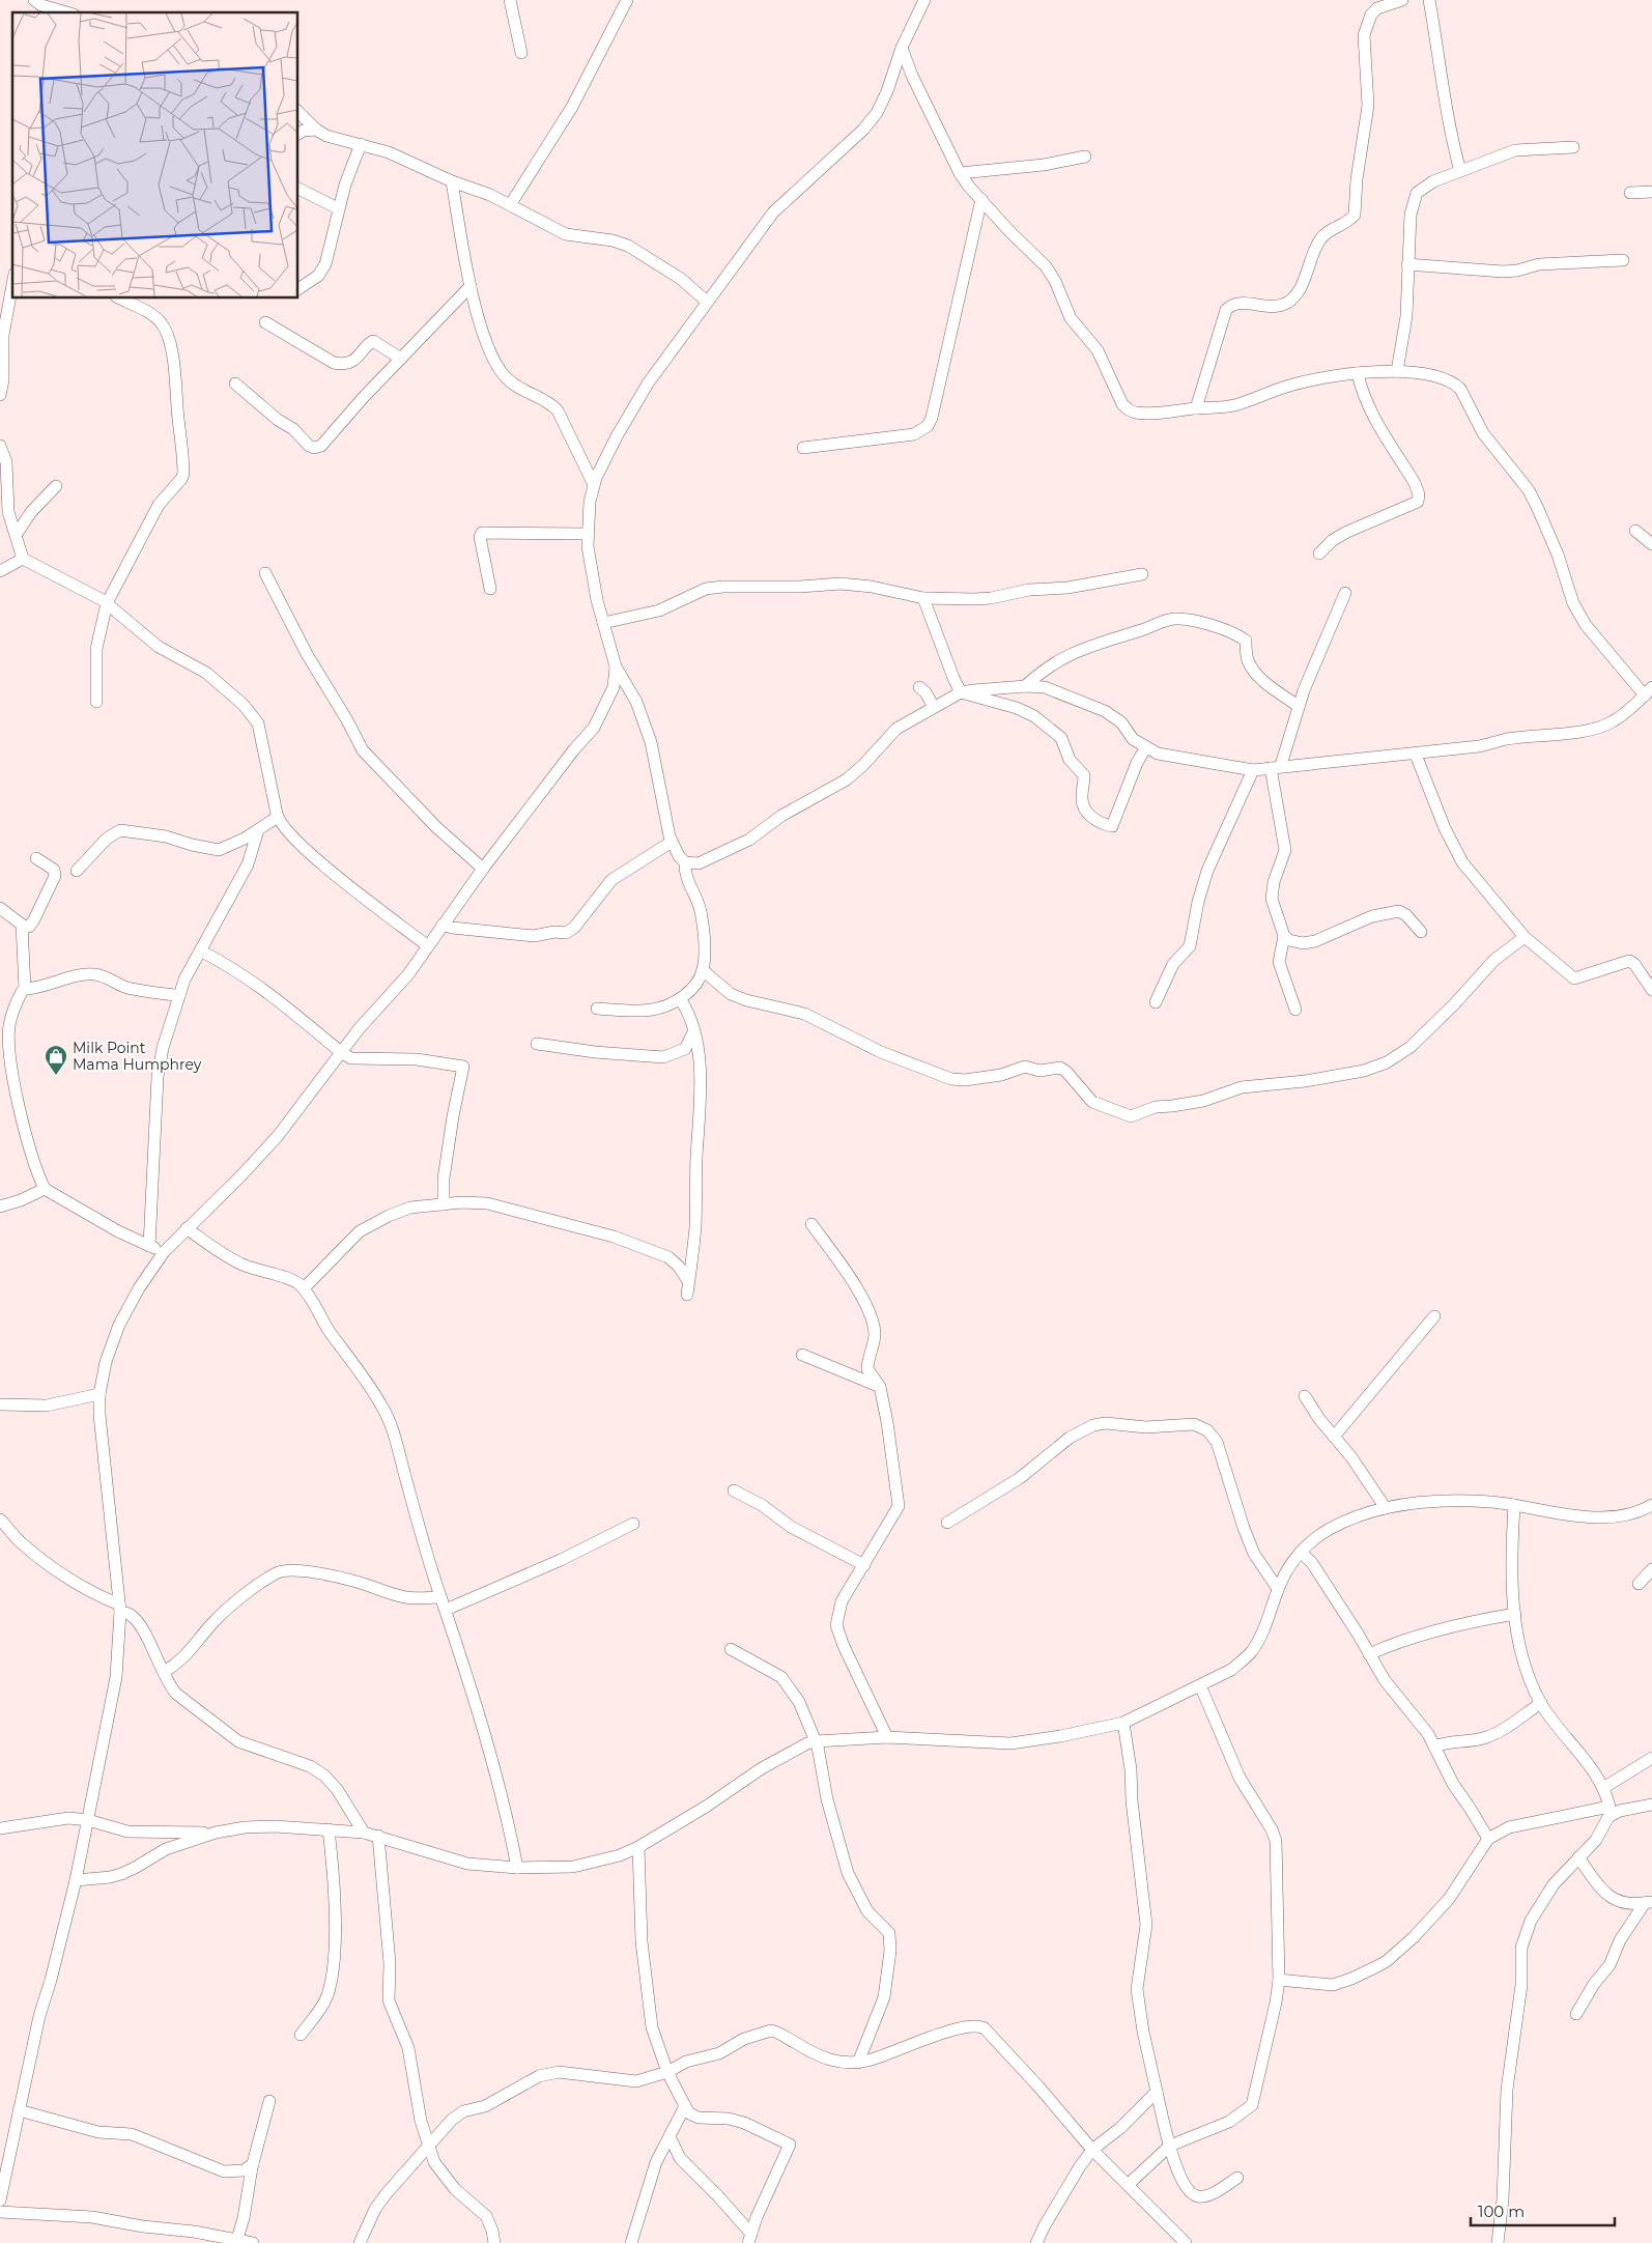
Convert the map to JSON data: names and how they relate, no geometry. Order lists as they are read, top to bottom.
{
  "places": {
    "shop": ["Milk Point Mama Humphrey"]
  },
  "scale_bar": "100 m"
}
